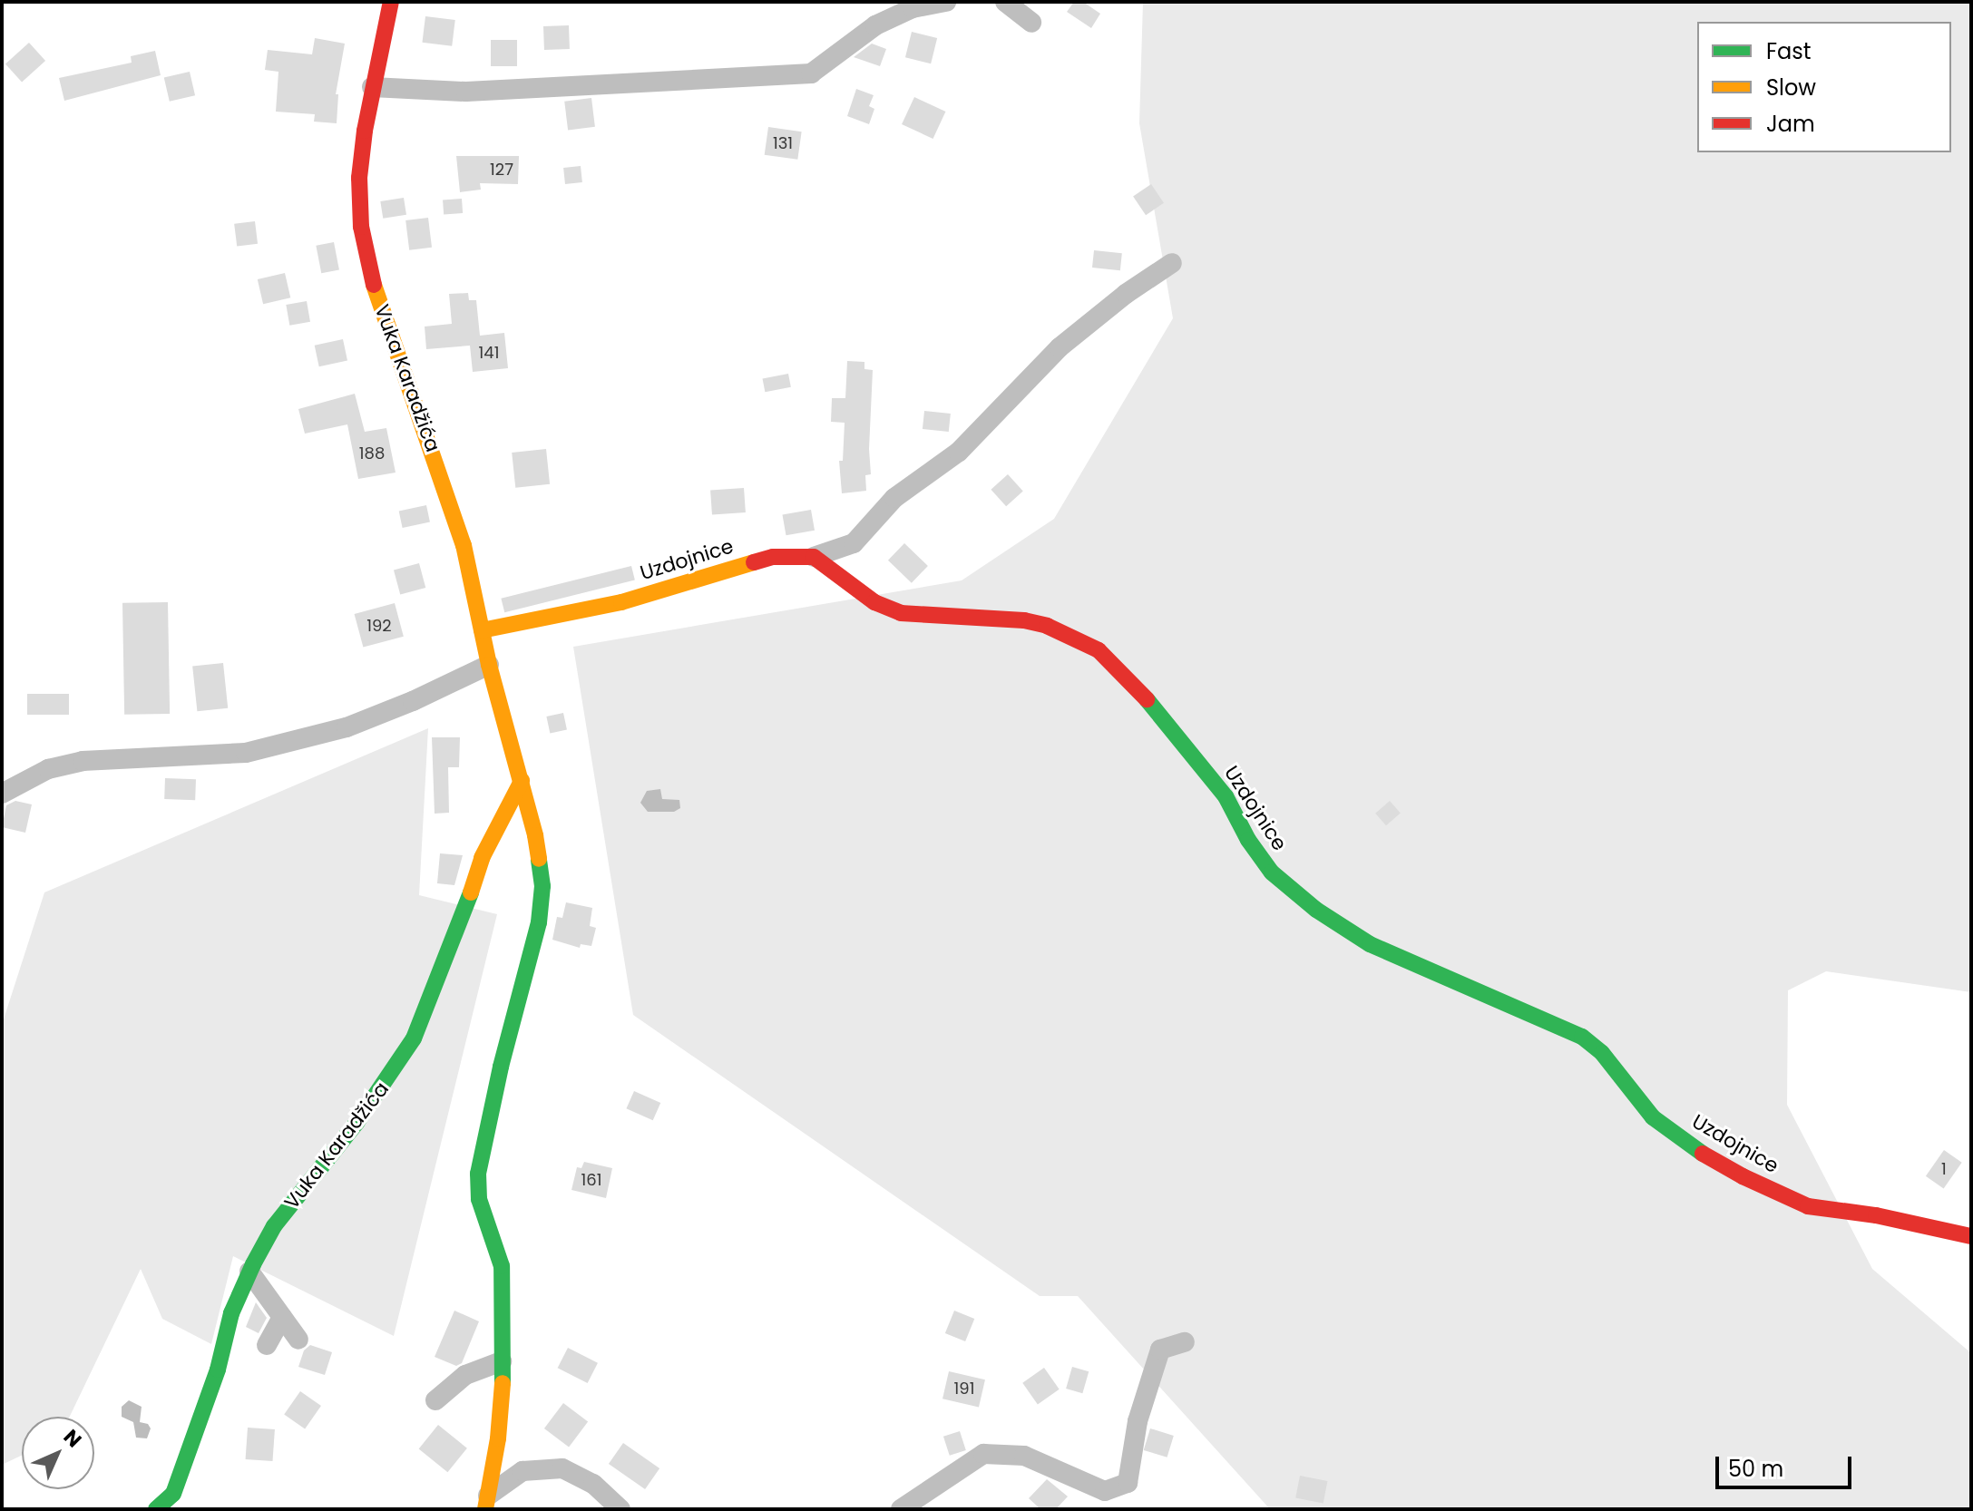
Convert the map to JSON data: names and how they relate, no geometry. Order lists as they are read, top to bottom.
{
  "streets": {
    "street": ["Vuka Karadžića", "Uzdojnice"]
  },
  "crossings": [
    ["Vuka Karadžića", "Uzdojnice"]
  ],
  "house_numbers": [
    "131",
    "127",
    "141",
    "188",
    "192",
    "1",
    "161",
    "191"
  ],
  "legend": ["Fast", "Slow", "Jam"],
  "scale_bar": "50 m",
  "north": "top right"
}
